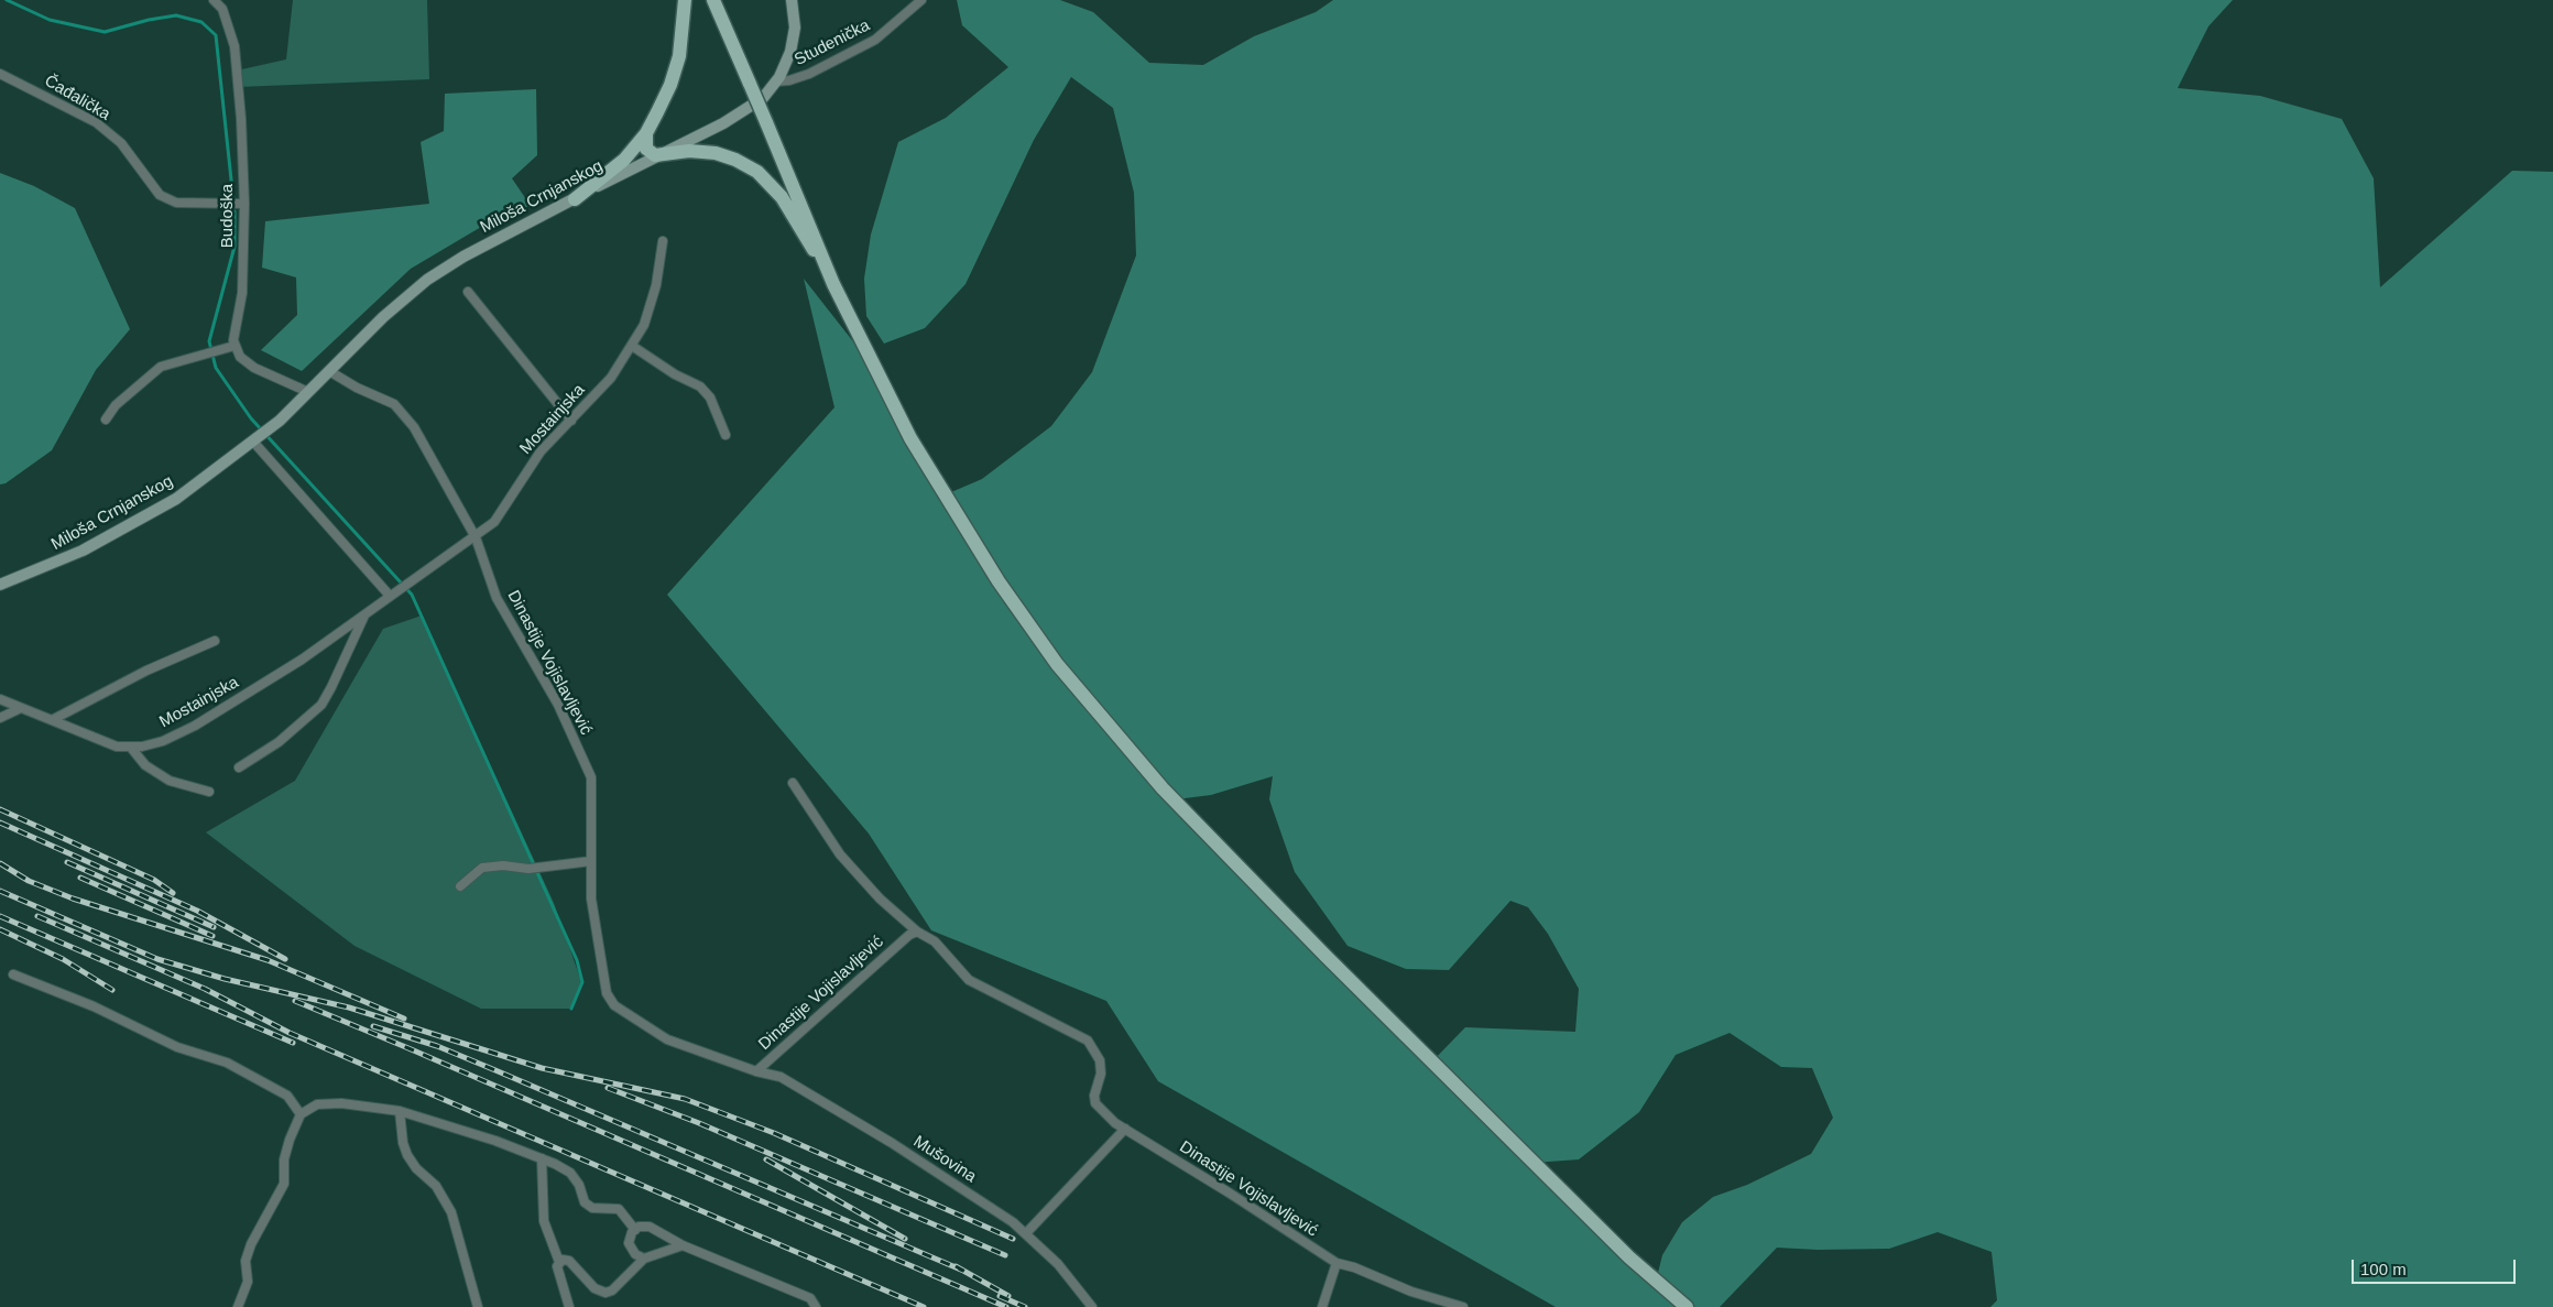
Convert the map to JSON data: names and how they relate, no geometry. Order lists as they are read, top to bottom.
{
  "streets": {
    "main road": ["Miloša Crnjanskog"],
    "street": [
      "Studenička",
      "Čađalička",
      "Budoška",
      "Mostainjska",
      "Dinastije Vojislavljević",
      "Mušovina"
    ]
  },
  "crossings": [
    ["Studenička", "Miloša Crnjanskog"],
    ["Čađalička", "Budoška"],
    ["Miloša Crnjanskog", "Dinastije Vojislavljević"],
    ["Mostainjska", "Dinastije Vojislavljević"],
    ["Dinastije Vojislavljević", "Mušovina"]
  ],
  "scale_bar": "100 m"
}
